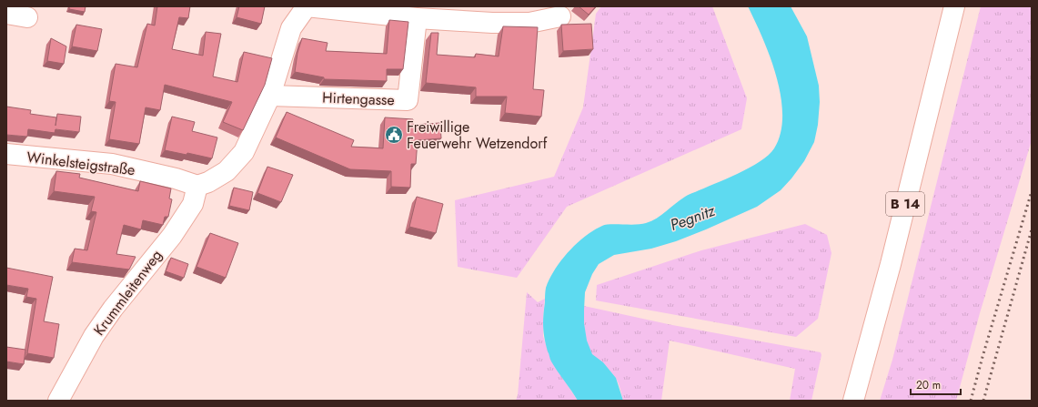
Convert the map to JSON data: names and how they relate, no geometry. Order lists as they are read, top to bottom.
{
  "streets": {
    "street": [
      "Hirtengasse",
      "Winkelsteigstraße",
      "B 14",
      "Krummleitenweg"
    ]
  },
  "crossings": [
    ["Winkelsteigstraße", "Krummleitenweg"]
  ],
  "water": ["Pegnitz"],
  "places": {
    "public building": ["Freiwillige Feuerwehr Wetzendorf"]
  },
  "scale_bar": "20 m"
}
